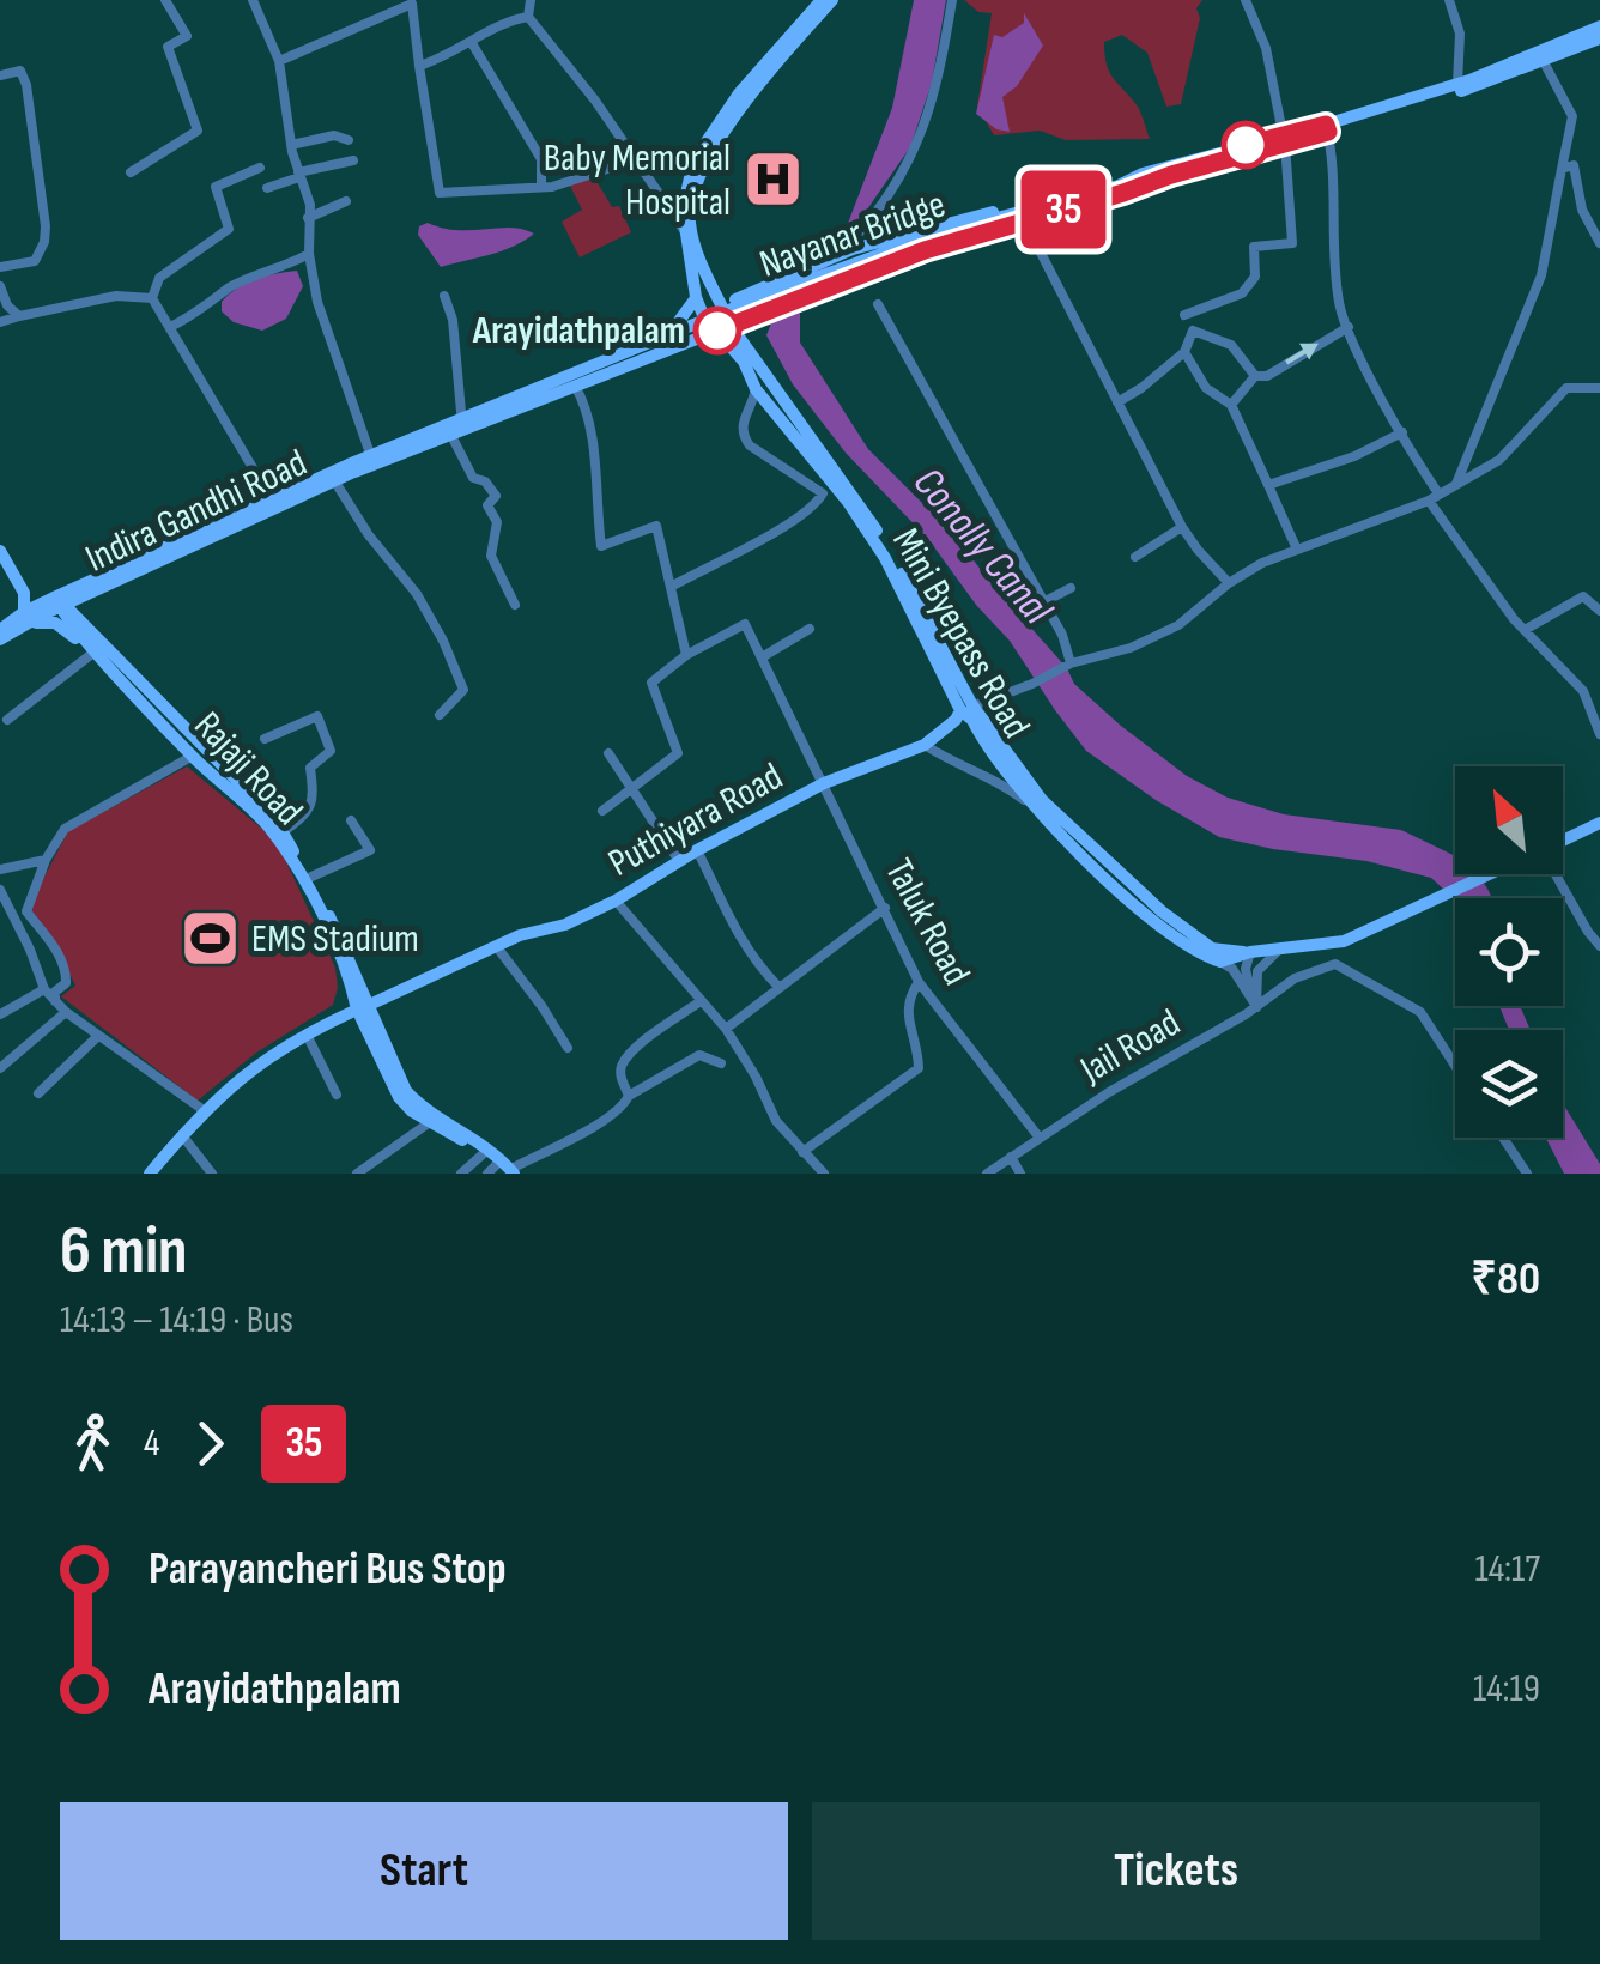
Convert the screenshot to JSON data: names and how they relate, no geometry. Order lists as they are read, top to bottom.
{
  "streets": {
    "main road": [
      "Nayanar Bridge",
      "Indira Gandhi Road",
      "Mini Byepass Road",
      "Rajaji Road",
      "Puthiyara Road"
    ],
    "street": ["Taluk Road", "Jail Road"]
  },
  "crossings": [
    ["Nayanar Bridge", "Indira Gandhi Road"],
    ["Indira Gandhi Road", "Rajaji Road"],
    ["Mini Byepass Road", "Puthiyara Road"],
    ["Rajaji Road", "Puthiyara Road"],
    ["Puthiyara Road", "Taluk Road"],
    ["Taluk Road", "Jail Road"]
  ],
  "water": ["Conolly Canal"],
  "places": {
    "hospital": ["Baby Memorial Hospital"],
    "other": ["Arayidathpalam"],
    "sports": ["EMS Stadium"]
  },
  "lines": ["bus line 35"],
  "north": "top left",
  "page": {
    "on_map": "35",
    "heading": ["6 min", "14:13 – 14:19 · Bus", "₹80"],
    "legs": ["4", "35"],
    "list": [
      {
        "name": "Parayancheri Bus Stop",
        "value": "14:17"
      },
      {
        "name": "Arayidathpalam",
        "value": "14:19"
      }
    ],
    "buttons": ["Start", "Tickets"]
  }
}
